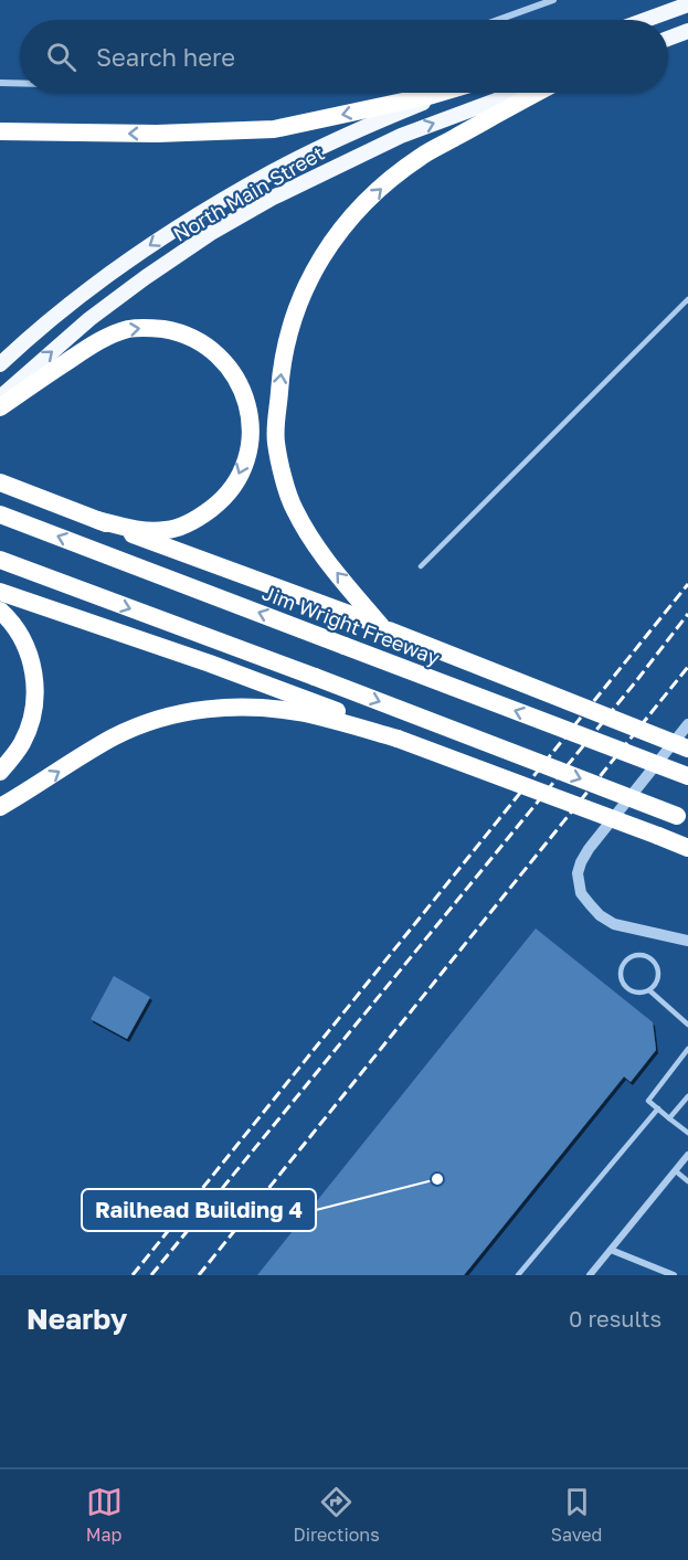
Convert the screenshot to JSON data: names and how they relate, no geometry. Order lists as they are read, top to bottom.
{
  "streets": {
    "highway": ["Jim Wright Freeway"],
    "main road": ["North Main Street"]
  },
  "places": ["Railhead Building 4"],
  "page": {
    "search": "Search here",
    "heading": ["Nearby", "0 results"],
    "nav": ["Map", "Directions", "Saved"]
  }
}
